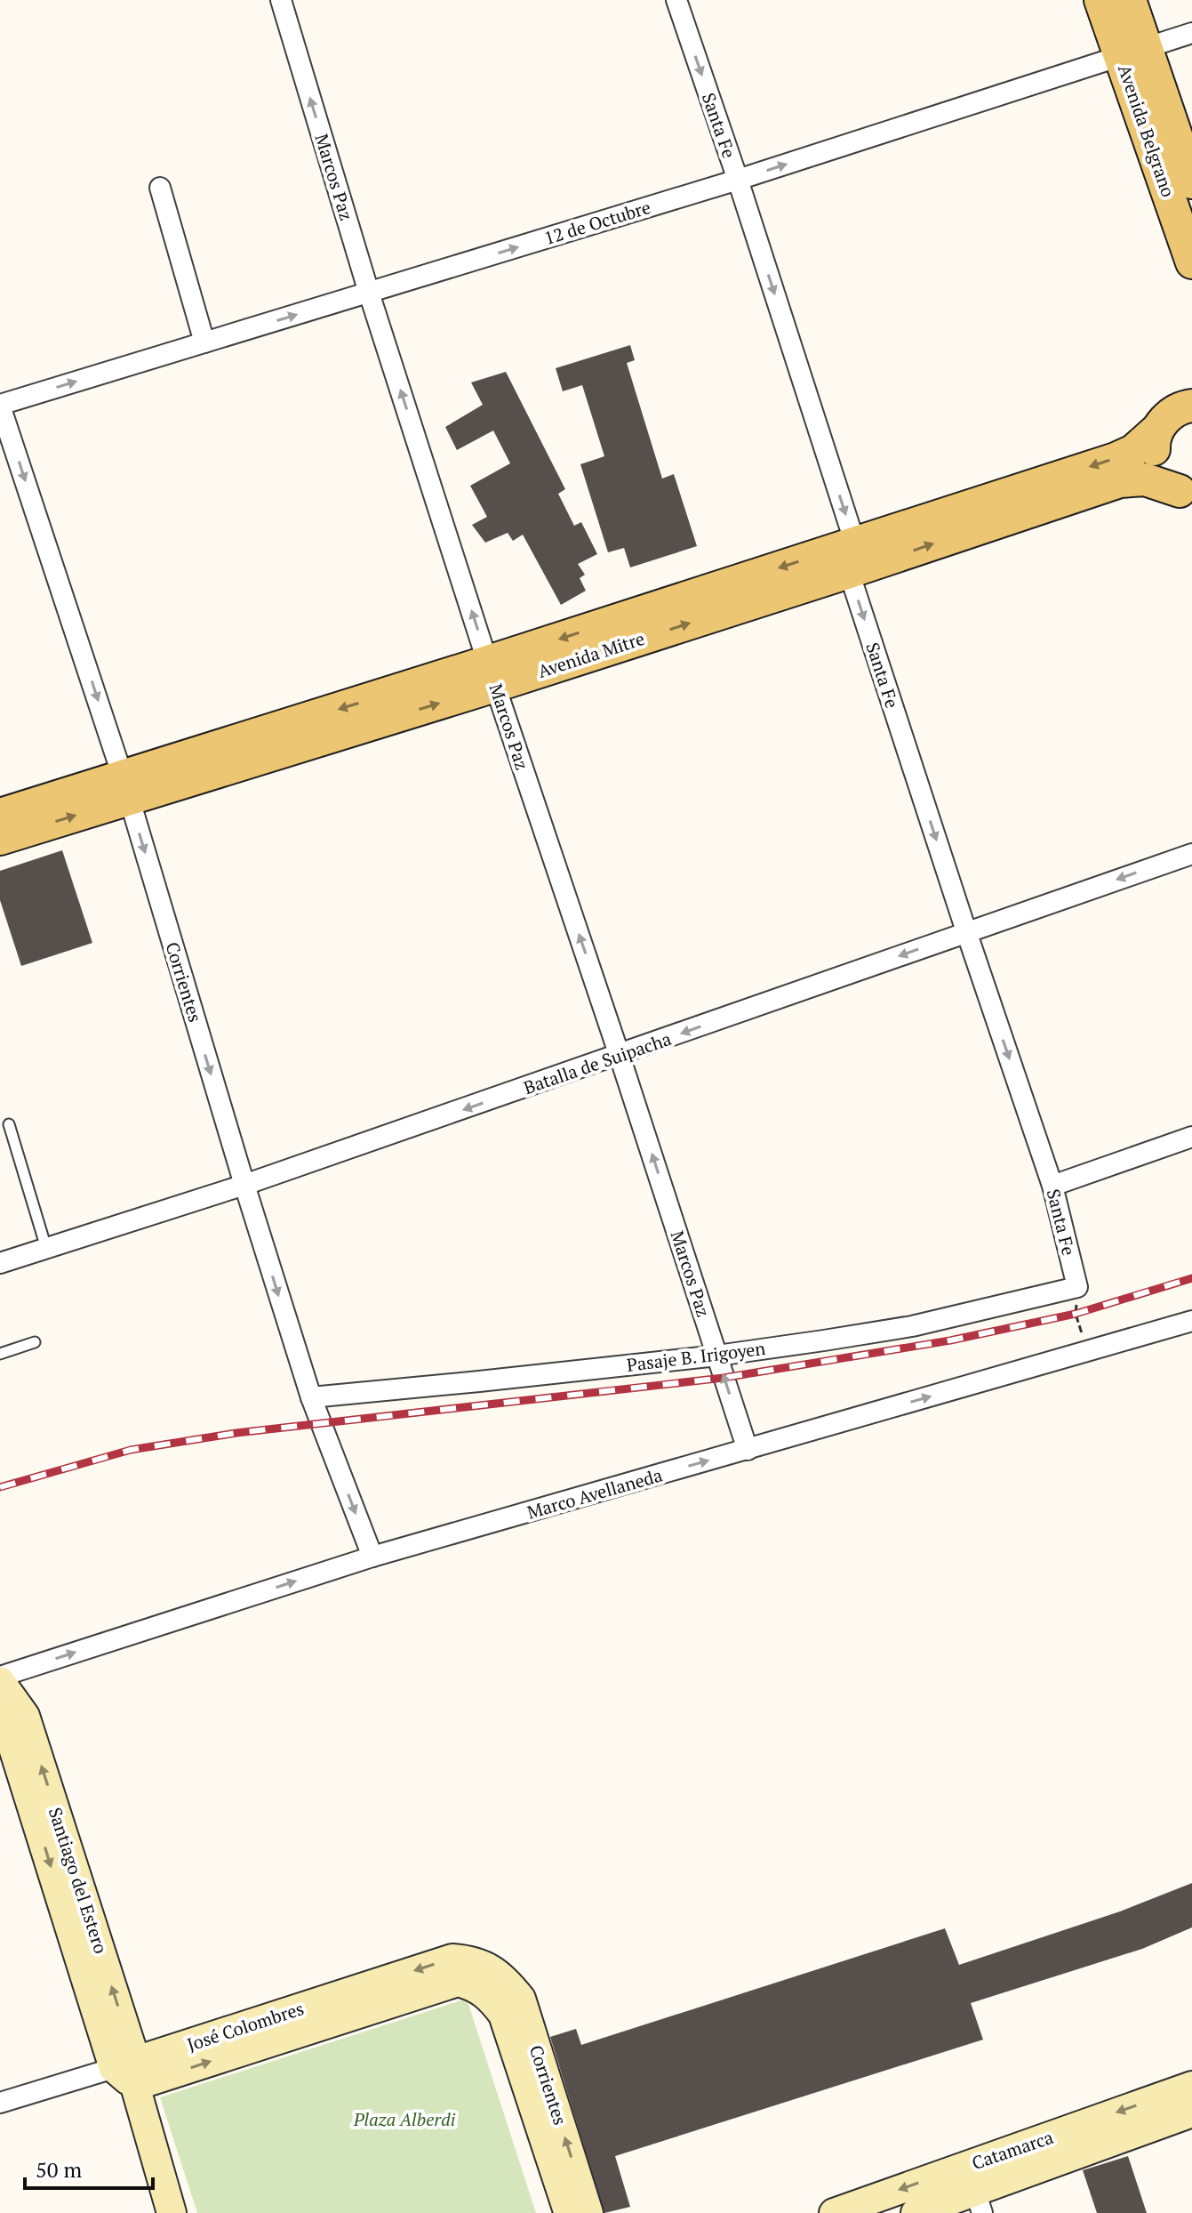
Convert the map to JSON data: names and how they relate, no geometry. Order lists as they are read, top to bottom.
{
  "streets": {
    "main road": [
      "Avenida Belgrano",
      "Avenida Mitre",
      "Corrientes",
      "Santiago del Estero",
      "José Colombres",
      "Catamarca"
    ],
    "street": [
      "Santa Fe",
      "Marcos Paz",
      "12 de Octubre",
      "Batalla de Suipacha",
      "Pasaje B. Irigoyen",
      "Marco Avellaneda"
    ]
  },
  "crossings": [
    ["Santa Fe", "12 de Octubre"],
    ["Santa Fe", "Avenida Mitre"],
    ["Santa Fe", "Batalla de Suipacha"],
    ["Santa Fe", "Pasaje B. Irigoyen"],
    ["Avenida Belgrano", "12 de Octubre"],
    ["Marcos Paz", "12 de Octubre"],
    ["Marcos Paz", "Avenida Mitre"],
    ["Marcos Paz", "Batalla de Suipacha"],
    ["Marcos Paz", "Pasaje B. Irigoyen"],
    ["Marcos Paz", "Marco Avellaneda"],
    ["12 de Octubre", "Corrientes"],
    ["Avenida Mitre", "Corrientes"],
    ["Corrientes", "Batalla de Suipacha"],
    ["Corrientes", "Pasaje B. Irigoyen"],
    ["Corrientes", "Marco Avellaneda"],
    ["Corrientes", "José Colombres"],
    ["Marco Avellaneda", "Santiago del Estero"],
    ["Santiago del Estero", "José Colombres"]
  ],
  "one_way": [
    "Santa Fe",
    "Marcos Paz",
    "12 de Octubre",
    "Batalla de Suipacha",
    "Marco Avellaneda"
  ],
  "parks": ["Plaza Alberdi"],
  "scale_bar": "50 m"
}
